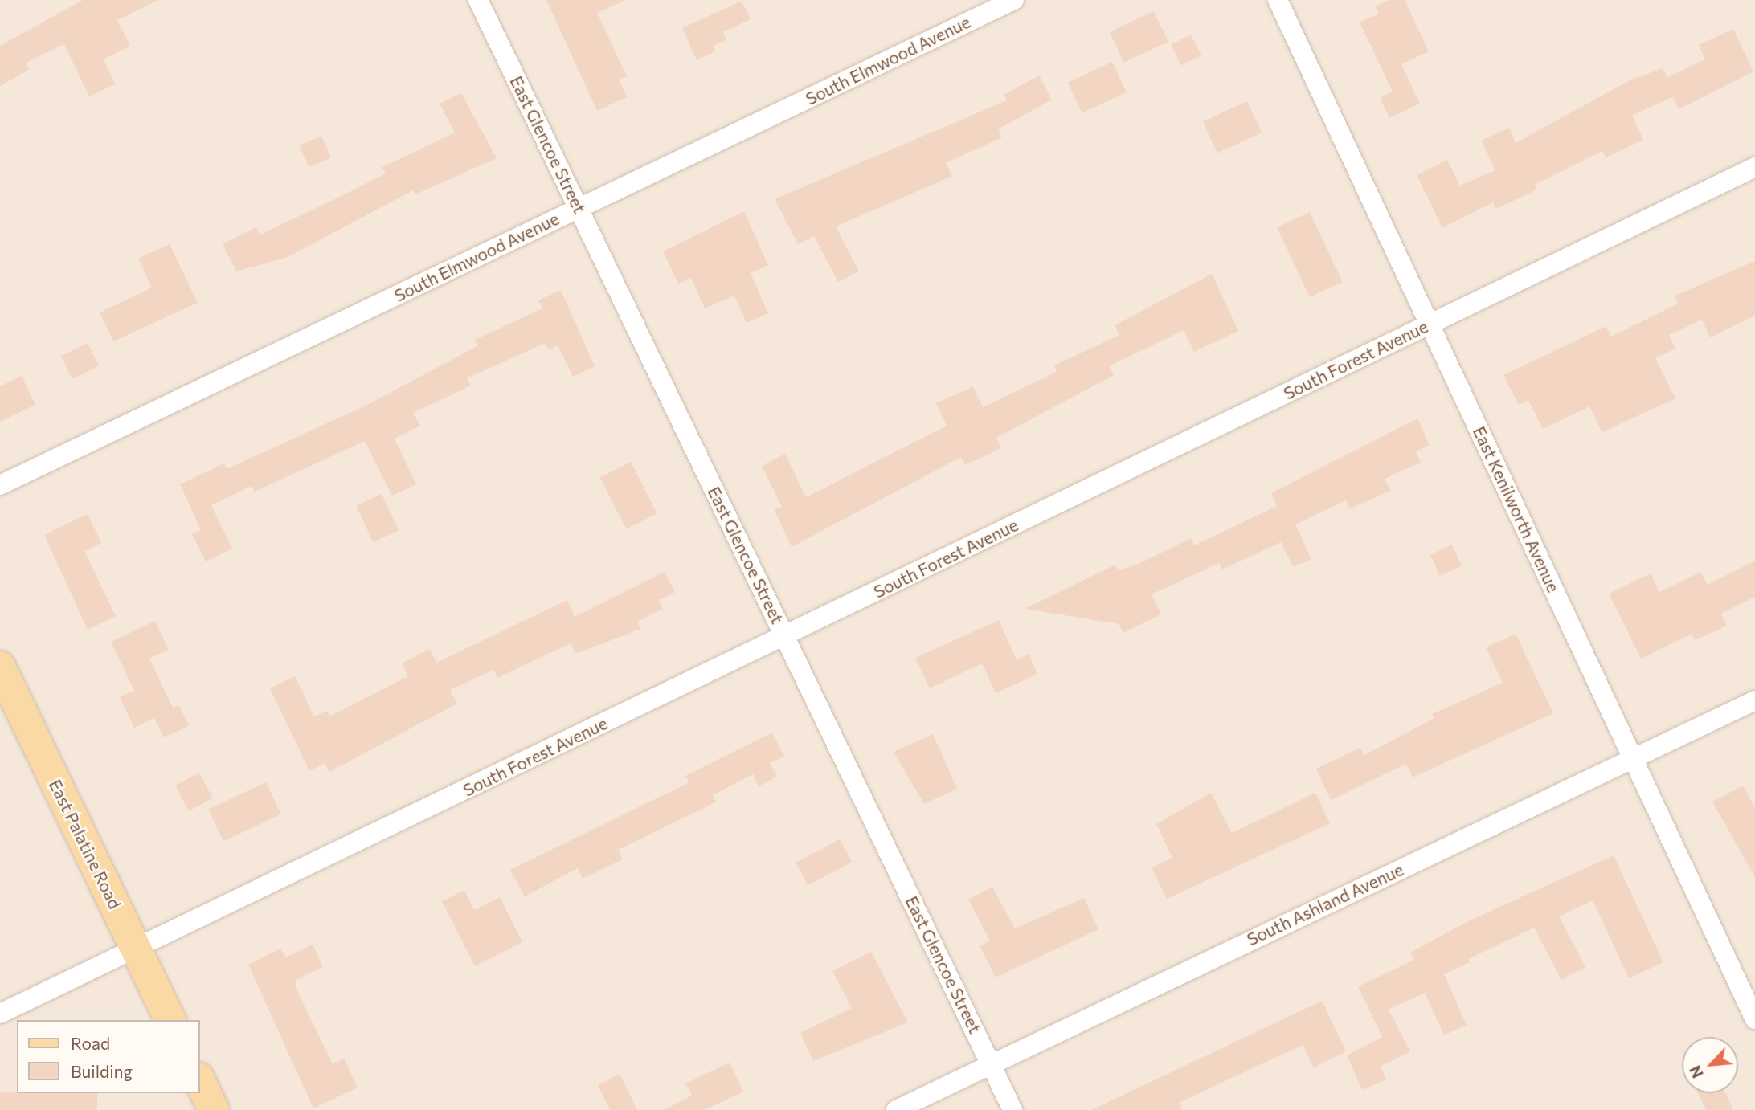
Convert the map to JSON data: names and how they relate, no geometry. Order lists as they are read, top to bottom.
{
  "streets": {
    "main road": ["East Palatine Road"],
    "street": [
      "South Elmwood Avenue",
      "East Glencoe Street",
      "South Forest Avenue",
      "East Kenilworth Avenue",
      "South Ashland Avenue"
    ]
  },
  "crossings": [
    ["South Elmwood Avenue", "East Glencoe Street"],
    ["East Glencoe Street", "South Forest Avenue"],
    ["East Glencoe Street", "South Ashland Avenue"],
    ["South Forest Avenue", "East Kenilworth Avenue"],
    ["South Forest Avenue", "East Palatine Road"],
    ["East Kenilworth Avenue", "South Ashland Avenue"]
  ],
  "legend": ["Road", "Building"],
  "north": "bottom left"
}
